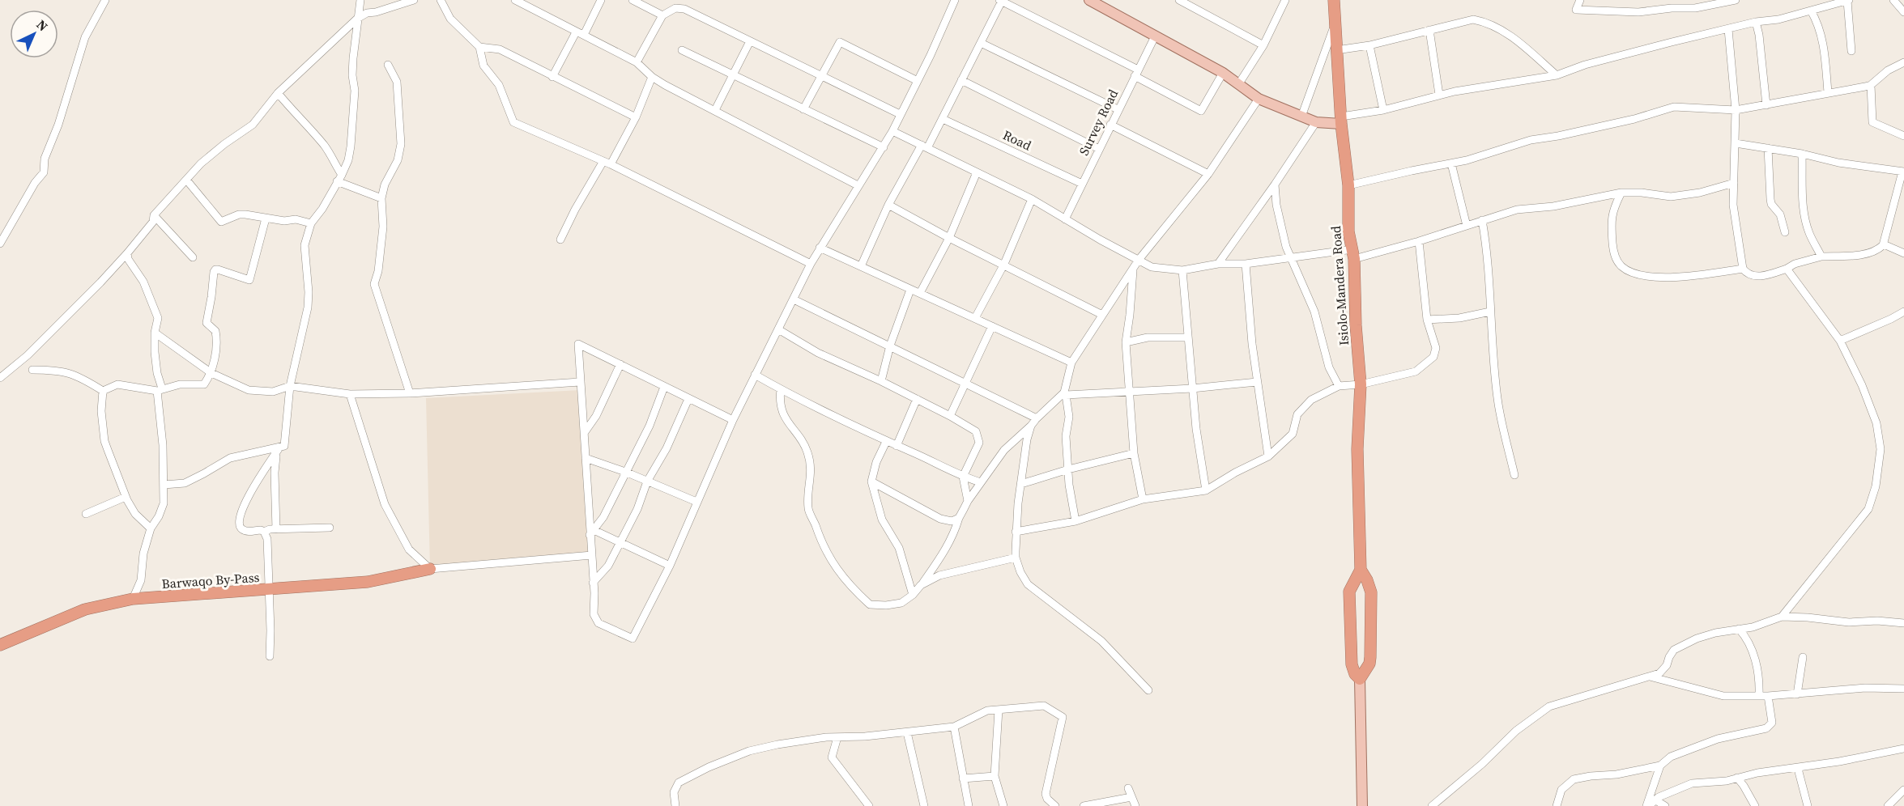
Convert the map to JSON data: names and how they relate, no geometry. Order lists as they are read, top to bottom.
{
  "streets": {
    "highway": ["Isiolo-Mandera Road", "Barwaqo By-Pass"],
    "street": ["Survey Road", "Road"]
  },
  "crossings": [
    ["Survey Road", "Road"]
  ],
  "north": "top right"
}
